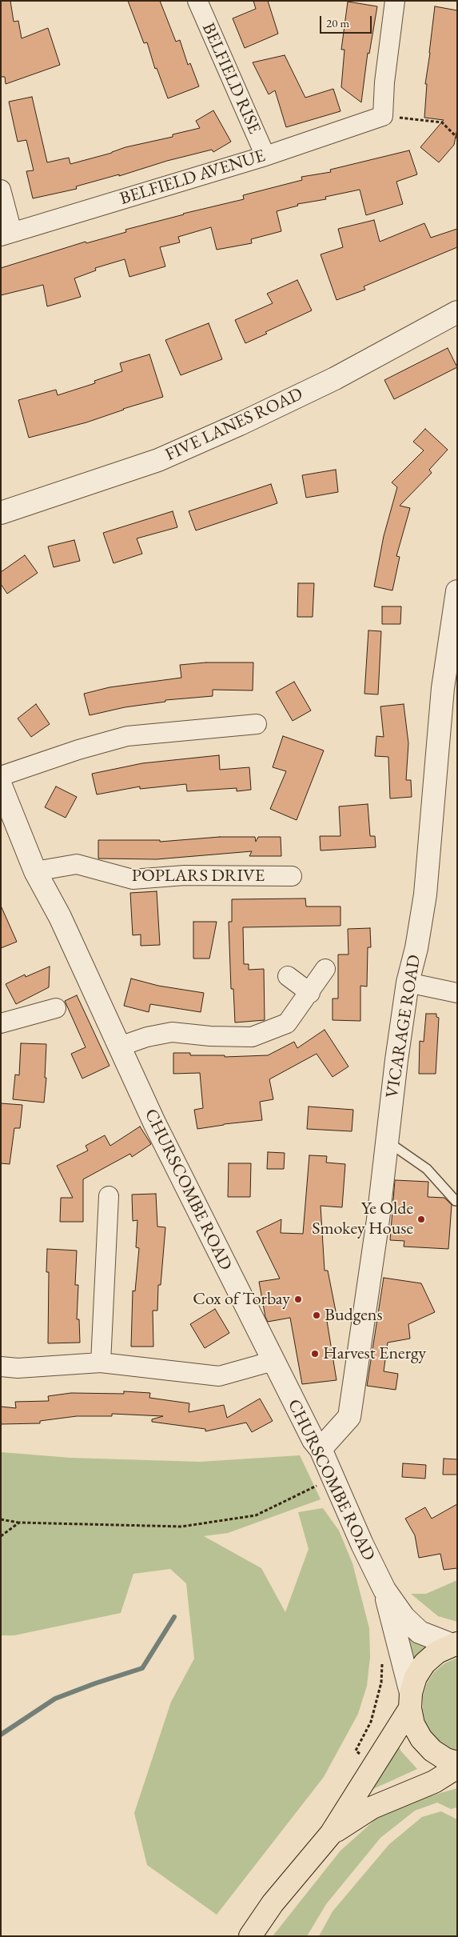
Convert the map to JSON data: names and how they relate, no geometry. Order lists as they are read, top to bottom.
{
  "streets": {
    "street": [
      "BELFIELD RISE",
      "BELFIELD AVENUE",
      "FIVE LANES ROAD",
      "POPLARS DRIVE",
      "VICARAGE ROAD",
      "CHURSCOMBE ROAD"
    ]
  },
  "crossings": [
    ["BELFIELD RISE", "BELFIELD AVENUE"],
    ["POPLARS DRIVE", "CHURSCOMBE ROAD"],
    ["VICARAGE ROAD", "CHURSCOMBE ROAD"]
  ],
  "places": [
    "Ye Olde Smokey House",
    "Cox of Torbay",
    "Budgens",
    "Harvest Energy"
  ],
  "scale_bar": "20 m"
}
